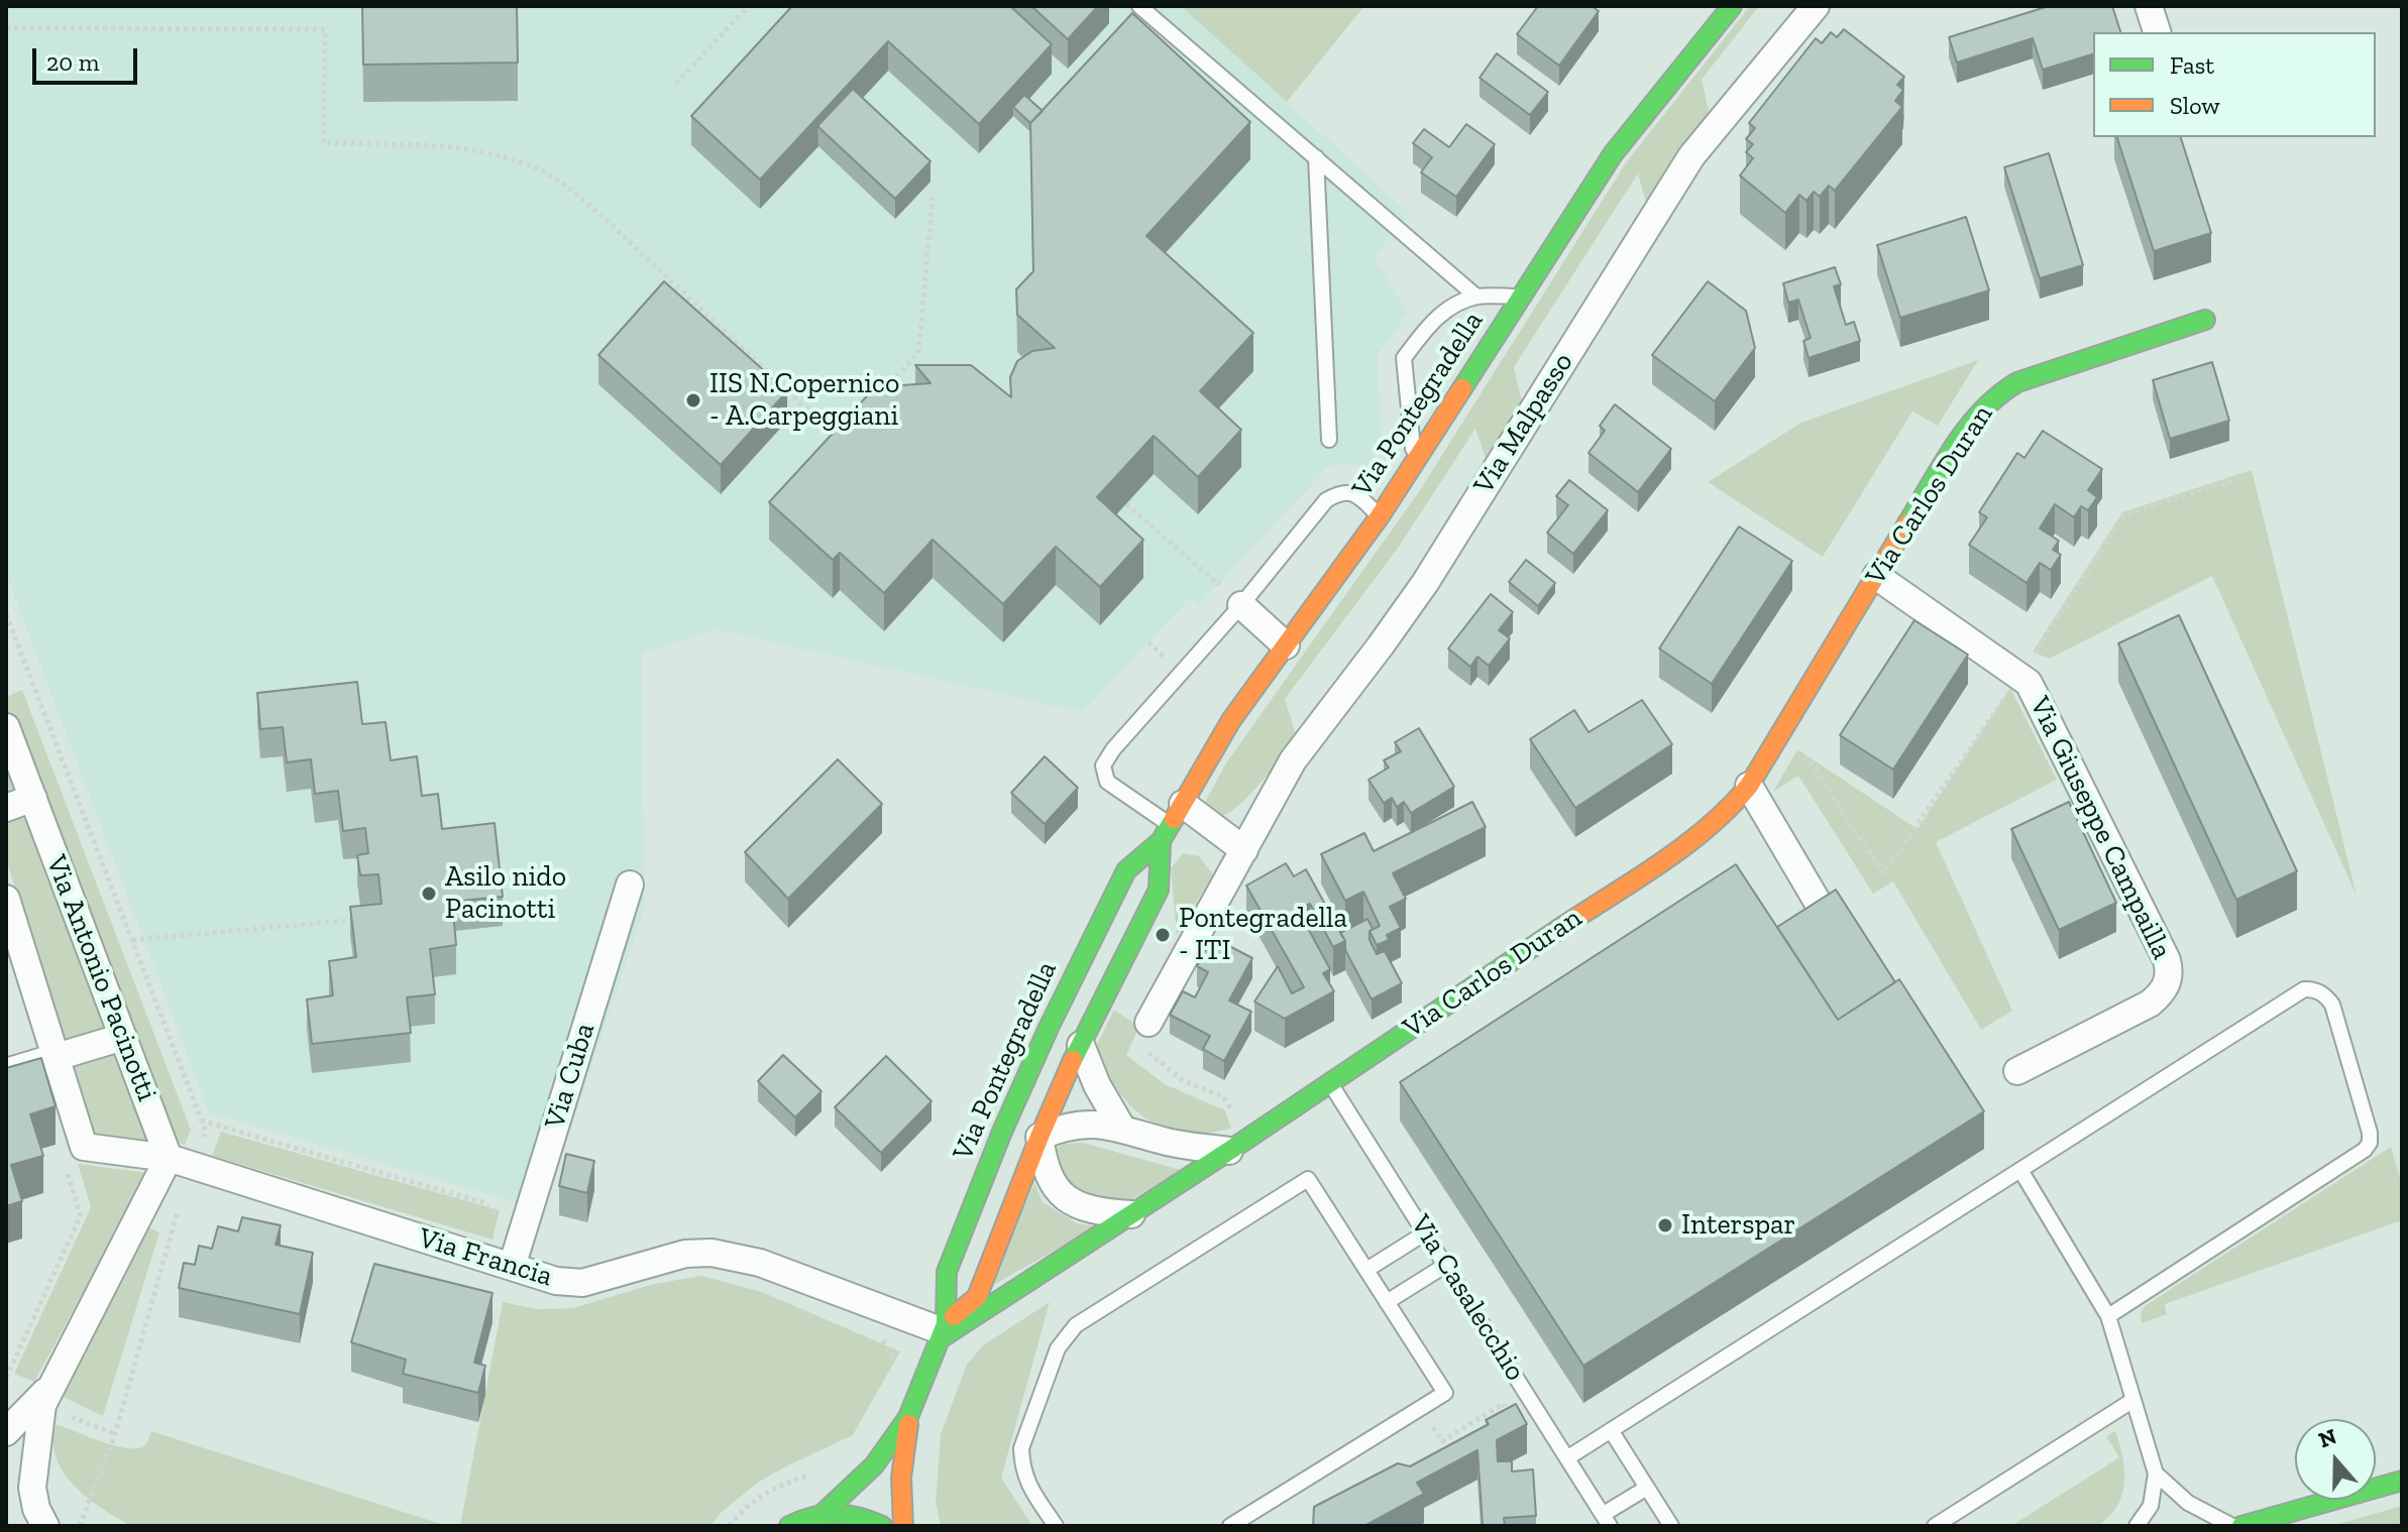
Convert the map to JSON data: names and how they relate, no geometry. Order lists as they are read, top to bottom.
{
  "streets": {
    "street": [
      "Via Pontegradella",
      "Via Malpasso",
      "Via Carlos Duran",
      "Via Giuseppe Campailla",
      "Via Antonio Pacinotti",
      "Via Cuba",
      "Via Francia"
    ],
    "lane": ["Via Casalecchio"]
  },
  "crossings": [
    ["Via Pontegradella", "Via Carlos Duran"],
    ["Via Pontegradella", "Via Francia"],
    ["Via Carlos Duran", "Via Giuseppe Campailla"],
    ["Via Carlos Duran", "Via Francia"],
    ["Via Carlos Duran", "Via Casalecchio"],
    ["Via Antonio Pacinotti", "Via Francia"],
    ["Via Cuba", "Via Francia"]
  ],
  "places": [
    "IIS N.Copernico - A.Carpeggiani",
    "Asilo nido Pacinotti",
    "Pontegradella - ITI",
    "Interspar"
  ],
  "legend": ["Fast", "Slow"],
  "scale_bar": "20 m",
  "north": "top"
}
